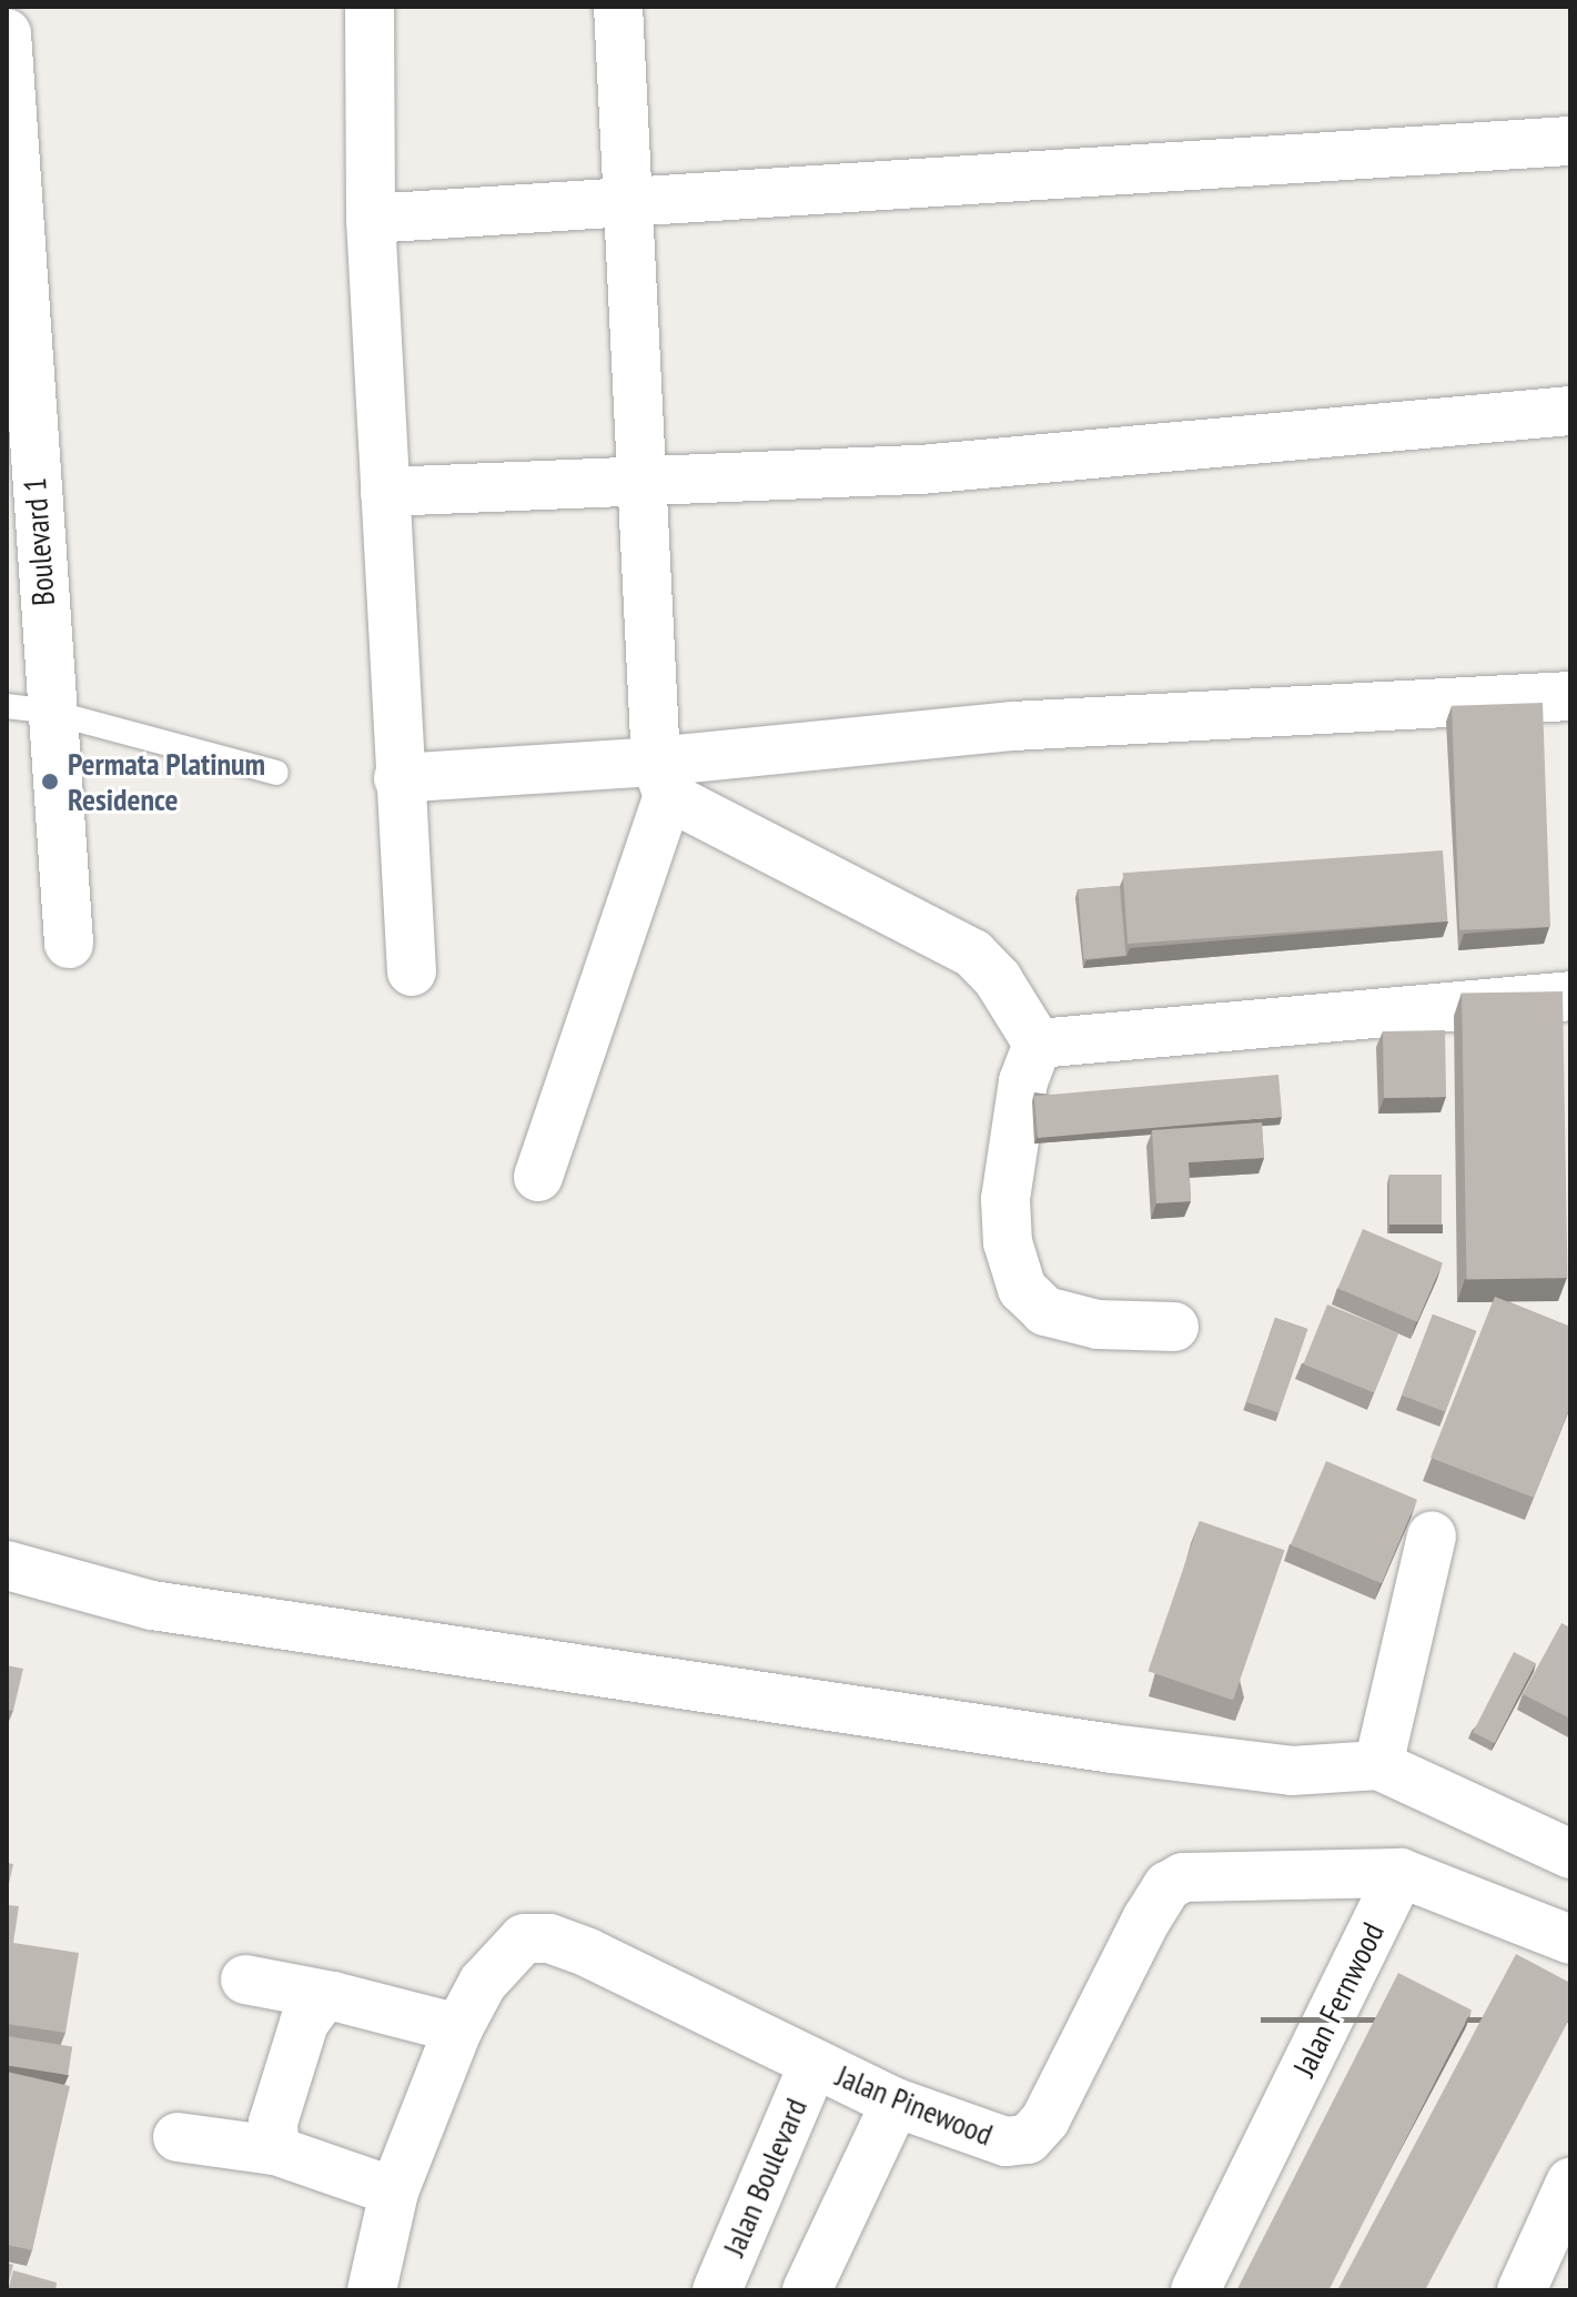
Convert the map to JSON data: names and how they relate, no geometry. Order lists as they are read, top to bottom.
{
  "streets": {
    "street": [
      "Boulevard 1",
      "Jalan Fernwood",
      "Jalan Pinewood",
      "Jalan Boulevard"
    ]
  },
  "crossings": [
    ["Jalan Fernwood", "Jalan Pinewood"],
    ["Jalan Pinewood", "Jalan Boulevard"]
  ],
  "places": ["Permata Platinum Residence"]
}
